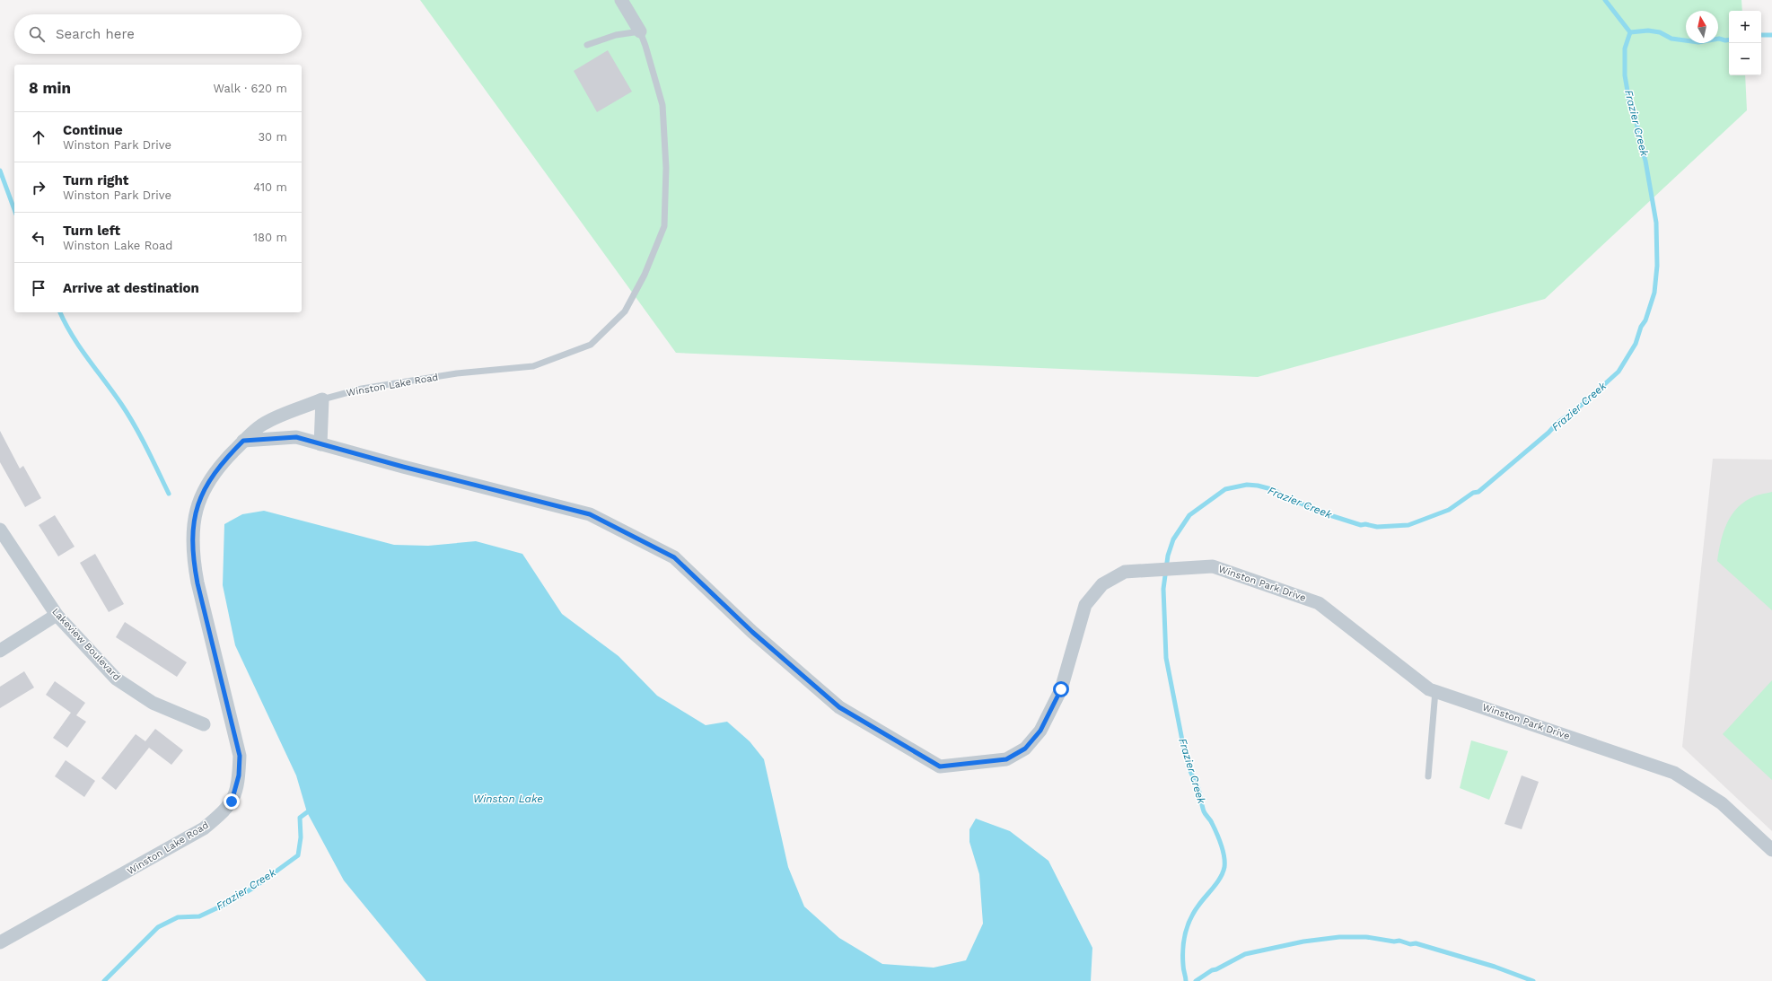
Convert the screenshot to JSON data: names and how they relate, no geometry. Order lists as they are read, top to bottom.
{
  "streets": {
    "street": ["Winston Lake Road", "Winston Park Drive", "Lakeview Boulevard"]
  },
  "crossings": [
    ["Winston Lake Road", "Winston Park Drive"]
  ],
  "water": ["Frazier Creek", "Winston Lake"],
  "north": "top",
  "page": {
    "map_buttons": ["+", "−"],
    "search": "Search here",
    "heading": ["8 min", "Walk · 620 m"],
    "list": [
      ["Continue", "Winston Park Drive", "30 m"],
      ["Turn right", "Winston Park Drive", "410 m"],
      ["Turn left", "Winston Lake Road", "180 m"],
      "Arrive at destination"
    ]
  }
}
